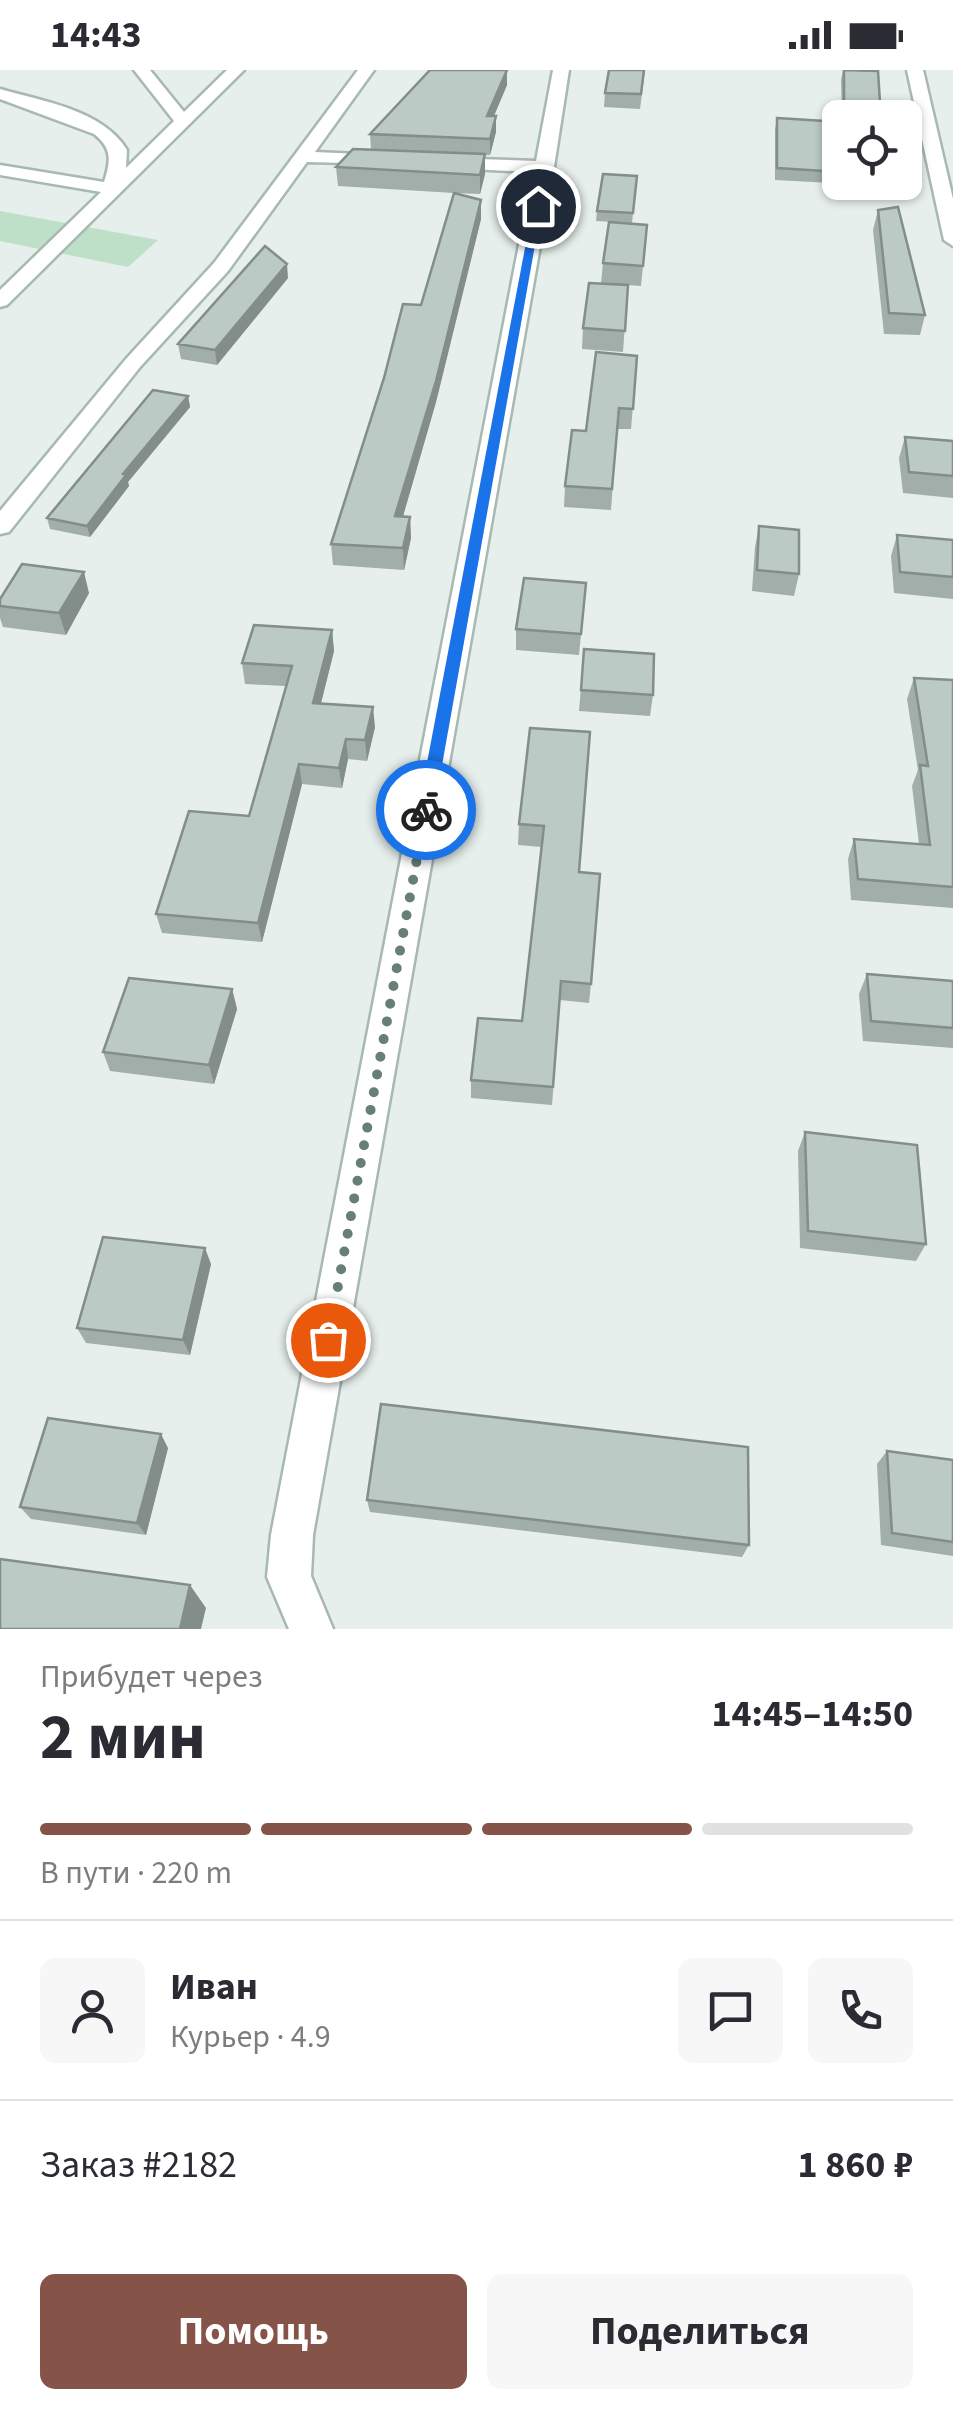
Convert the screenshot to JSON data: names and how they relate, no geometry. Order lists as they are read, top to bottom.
{
  "page": {
    "status": "14:43",
    "heading": ["2 мин", "Прибудет через", "14:45–14:50"],
    "panel": [
      "Иван",
      "Курьер · 4.9",
      "Заказ #2182",
      "1 860 ₽"
    ],
    "bar": "В пути · 220 m",
    "buttons": ["Помощь", "Поделиться"]
  }
}
